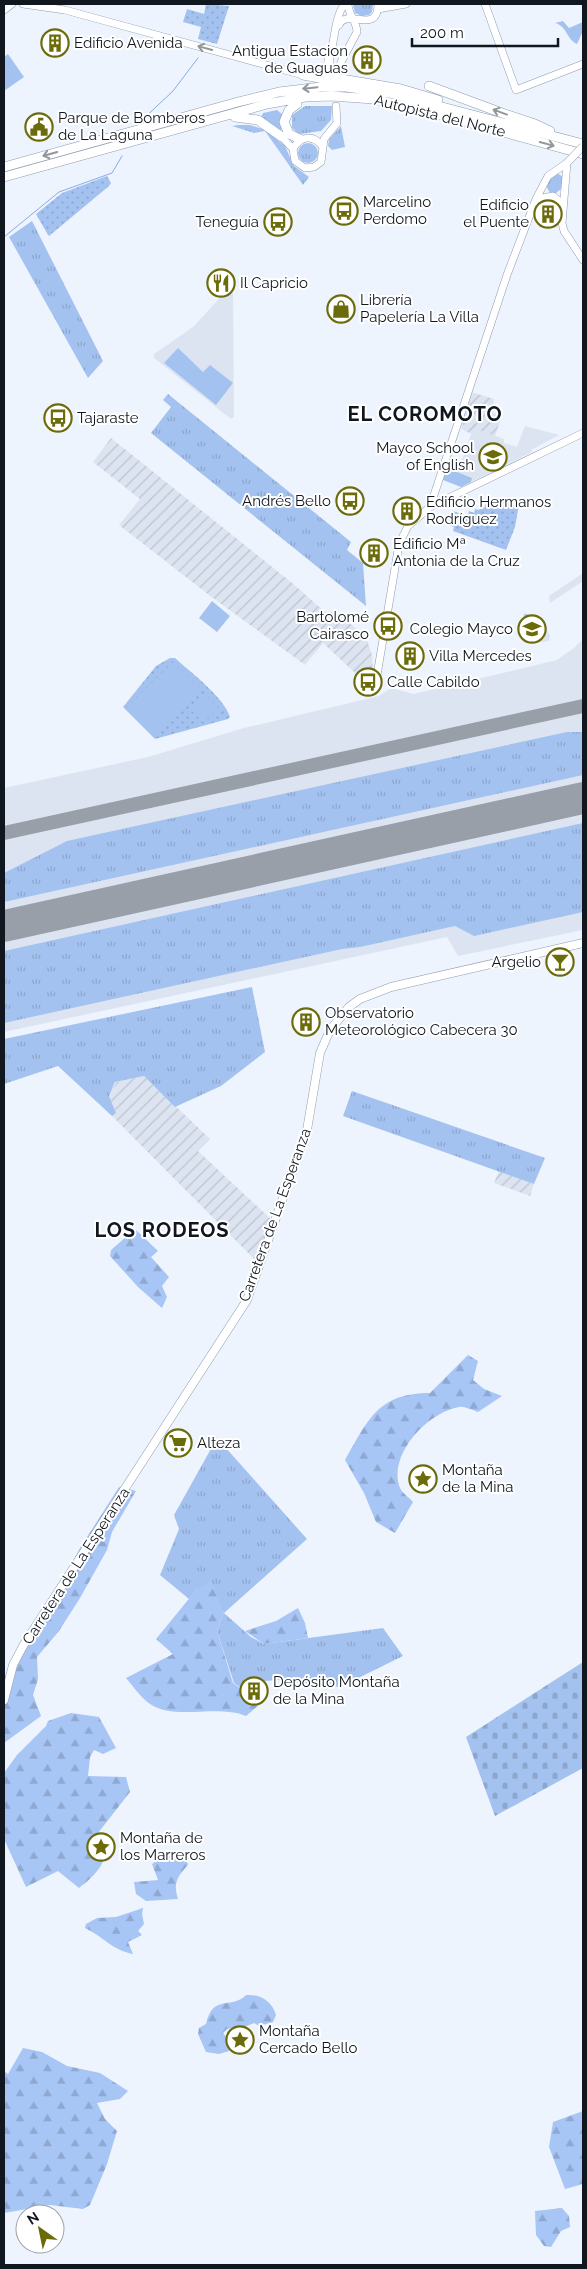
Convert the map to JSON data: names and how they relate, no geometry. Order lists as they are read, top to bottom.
{
  "streets": {
    "highway": ["Autopista del Norte"],
    "main road": ["Carretera de La Esperanza"]
  },
  "districts": ["EL COROMOTO", "LOS RODEOS"],
  "places": {
    "building": [
      "Edificio Avenida",
      "Antigua Estacion de Guaguas",
      "Edificio el Puente",
      "Edificio Hermanos Rodríguez",
      "Edificio Mª Antonia de la Cruz",
      "Villa Mercedes",
      "Observatorio Meteorológico Cabecera 30",
      "Depósito Montaña de la Mina"
    ],
    "public building": ["Parque de Bomberos de La Laguna"],
    "bus stop": [
      "Marcelino Perdomo",
      "Teneguía",
      "Tajaraste",
      "Andrés Bello",
      "Bartolomé Cairasco",
      "Calle Cabildo"
    ],
    "restaurant": ["Il Capricio"],
    "shop": ["Librería Papelería La Villa"],
    "school or university": ["Mayco School of English", "Colegio Mayco"],
    "bar": ["Argelio"],
    "supermarket": ["Alteza"],
    "place": ["Montaña de la Mina", "Montaña de los Marreros", "Montaña Cercado Bello"]
  },
  "scale_bar": "200 m",
  "north": "top left"
}
